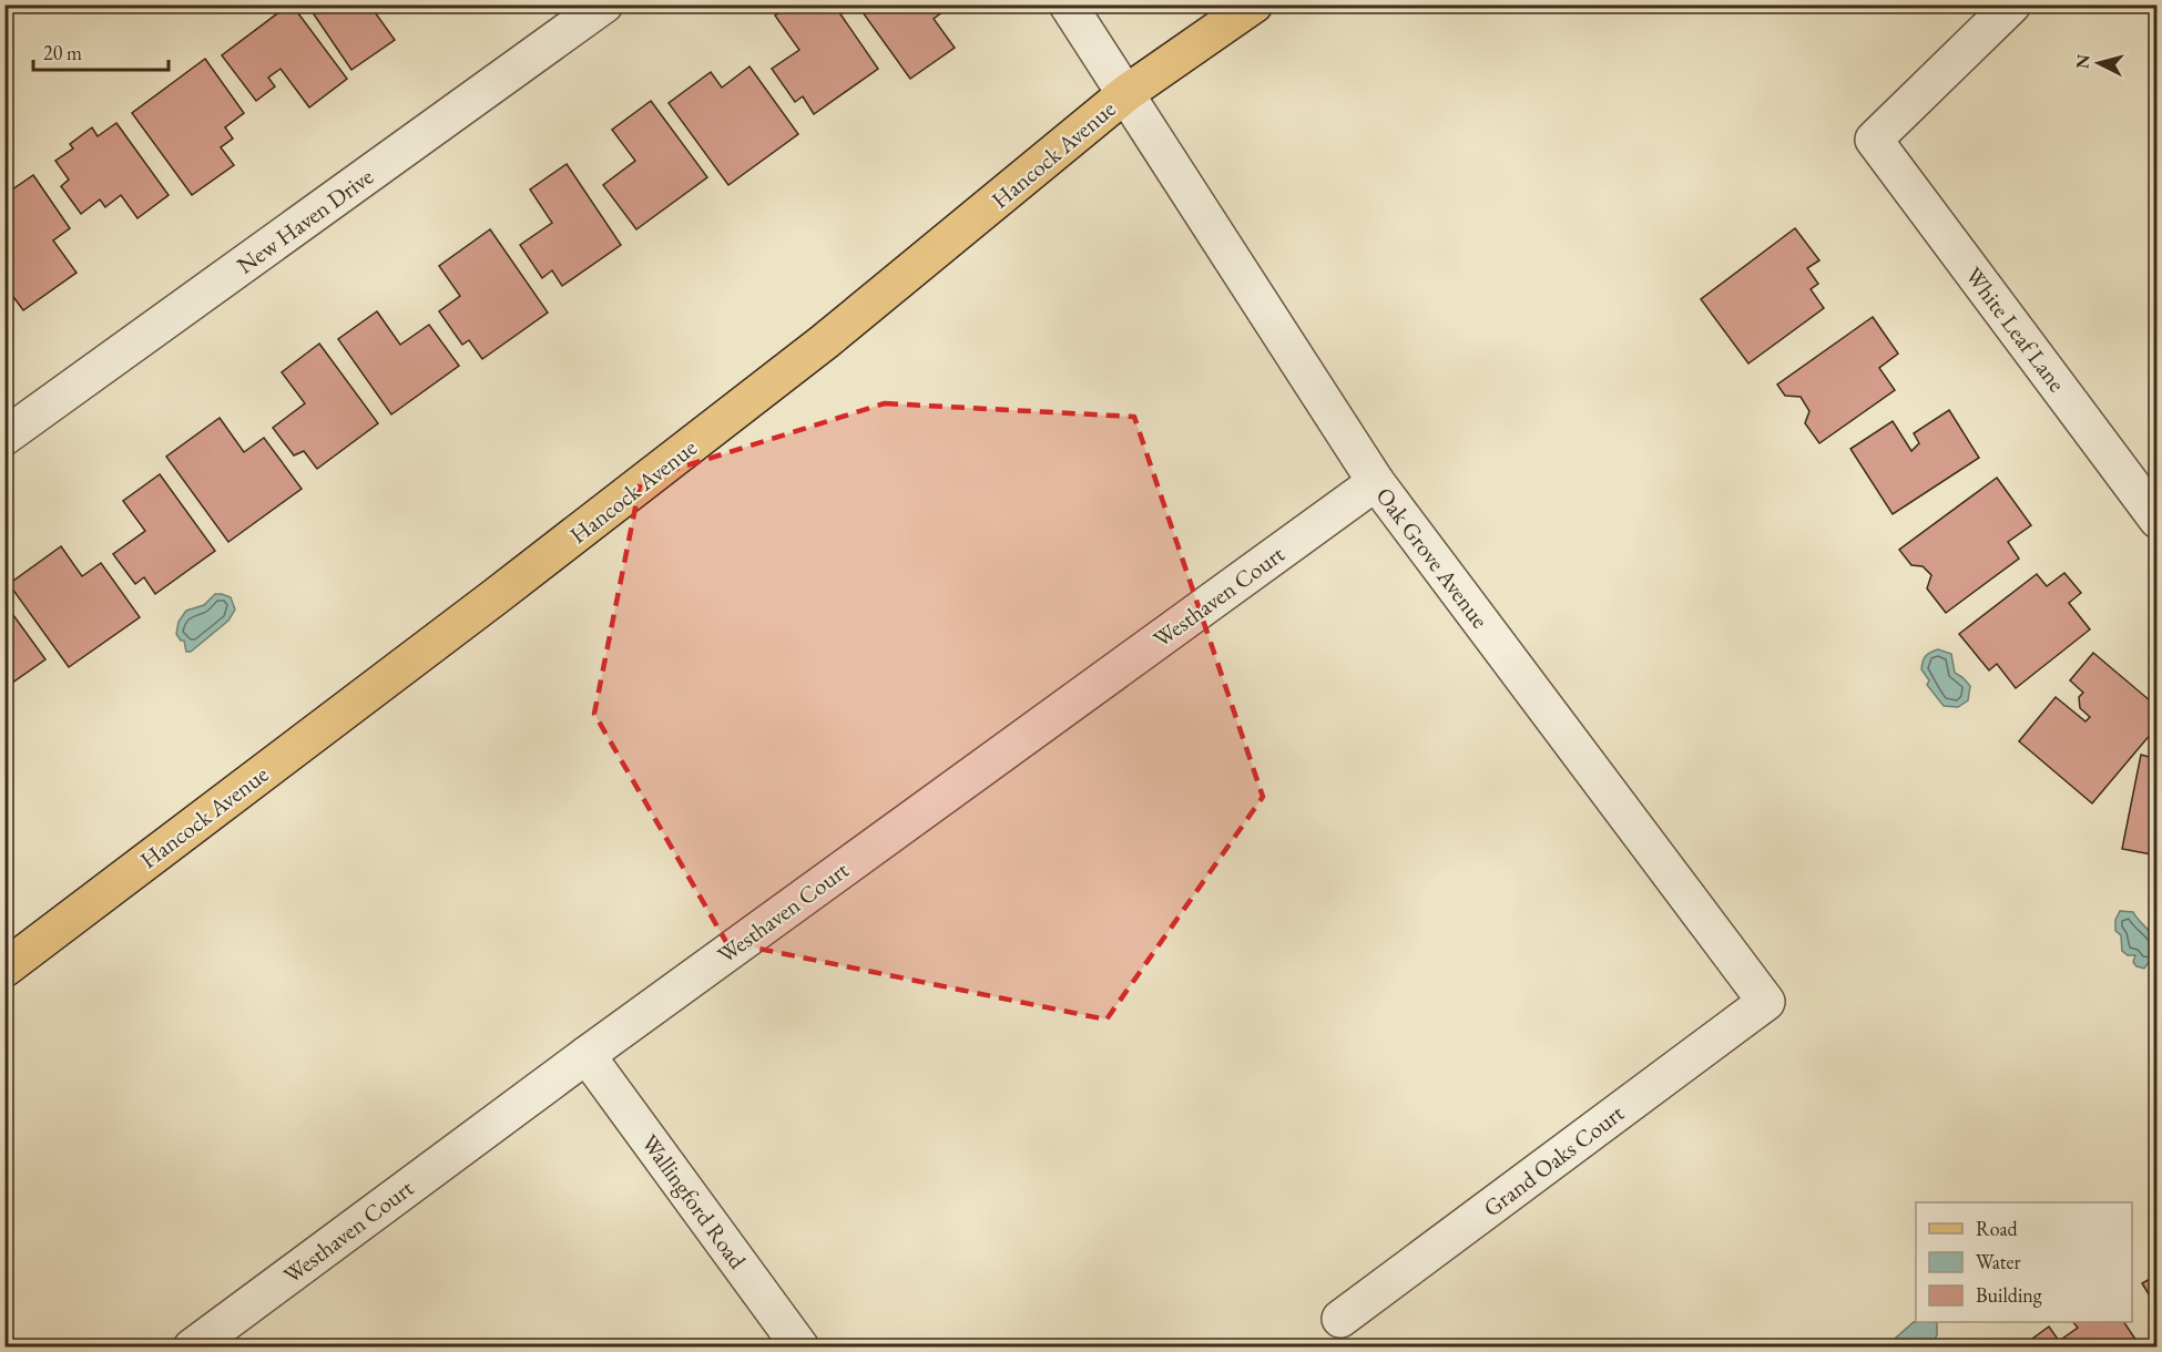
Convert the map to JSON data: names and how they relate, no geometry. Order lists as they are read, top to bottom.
{
  "streets": {
    "main road": ["Hancock Avenue"],
    "street": [
      "New Haven Drive",
      "White Leaf Lane",
      "Oak Grove Avenue",
      "Westhaven Court",
      "Grand Oaks Court",
      "Wallingford Road"
    ]
  },
  "crossings": [
    ["Hancock Avenue", "Oak Grove Avenue"],
    ["Oak Grove Avenue", "Westhaven Court"],
    ["Oak Grove Avenue", "Grand Oaks Court"],
    ["Westhaven Court", "Wallingford Road"]
  ],
  "legend": ["Road", "Water", "Building"],
  "scale_bar": "20 m",
  "north": "left"
}
